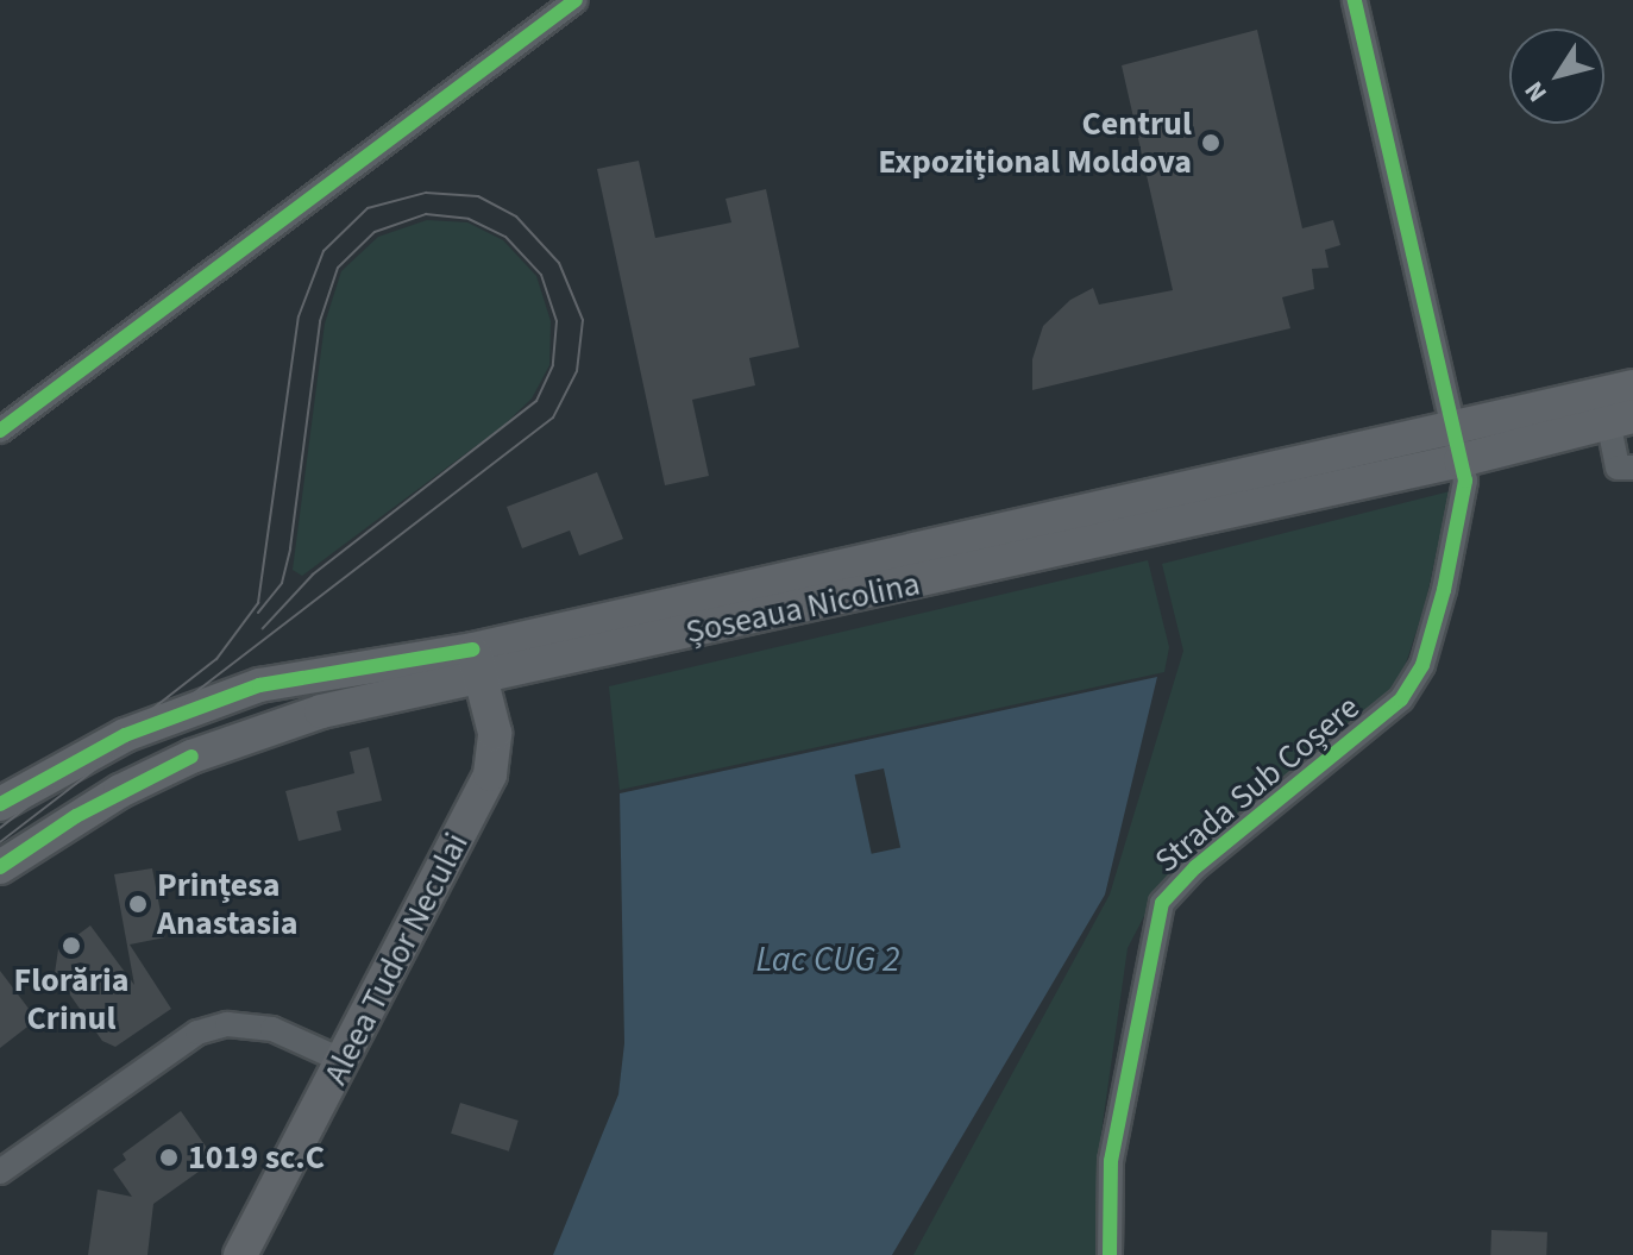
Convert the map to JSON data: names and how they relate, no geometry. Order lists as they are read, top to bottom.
{
  "streets": {
    "main road": ["Șoseaua Nicolina", "Aleea Tudor Neculai"],
    "street": ["Strada Sub Coșere"]
  },
  "crossings": [
    ["Șoseaua Nicolina", "Strada Sub Coșere"],
    ["Șoseaua Nicolina", "Aleea Tudor Neculai"]
  ],
  "water": ["Lac CUG 2"],
  "places": [
    "Centrul Expozițional Moldova",
    "Prințesa Anastasia",
    "Florăria Crinul",
    "1019 sc.C"
  ],
  "north": "bottom left"
}
